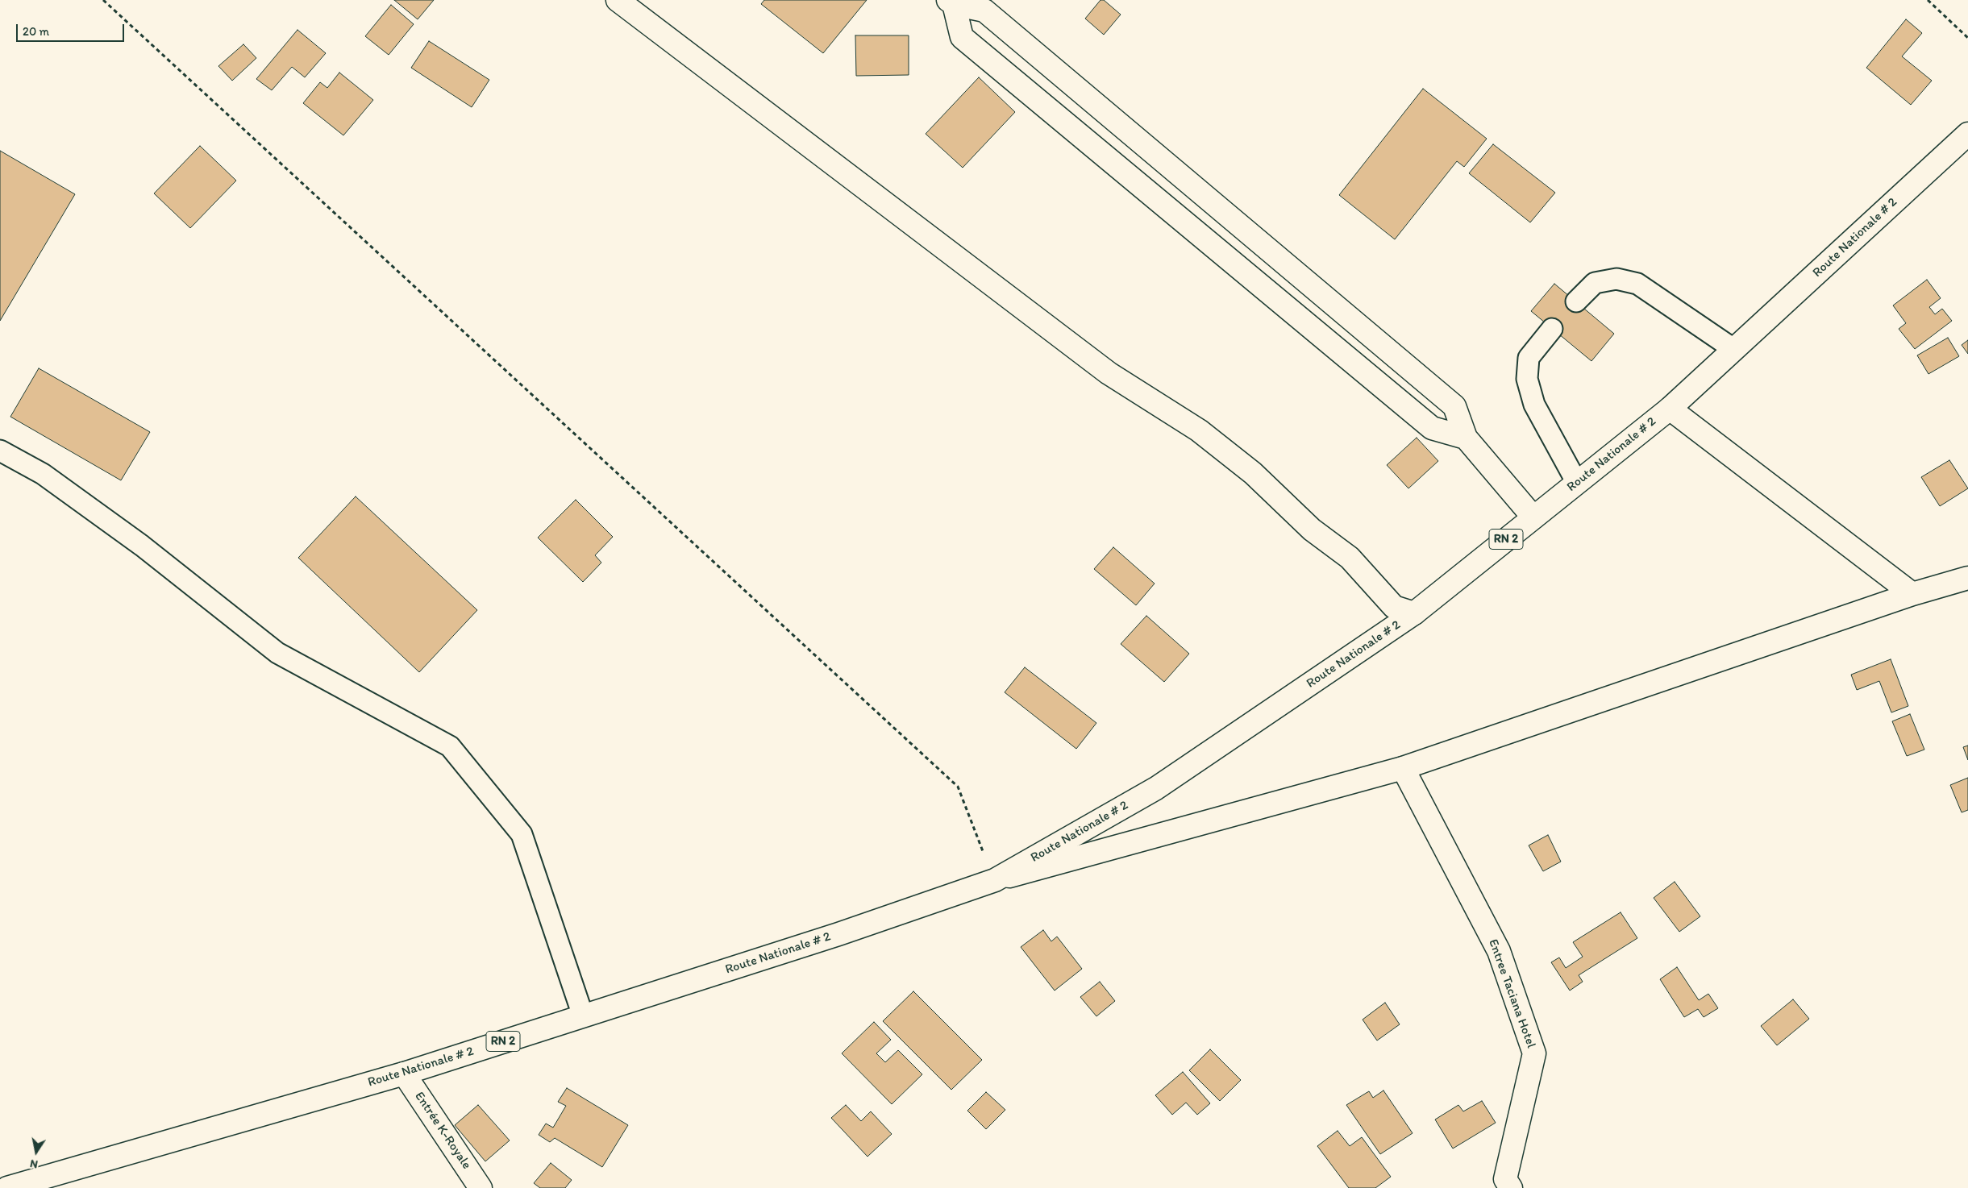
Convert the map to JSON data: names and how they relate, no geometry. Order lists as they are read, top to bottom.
{
  "streets": {
    "main road": [
      "Route Nationale # 2",
      "RN 2",
      "Entree Taciana Hotel",
      "Entrée K-Royale"
    ]
  },
  "crossings": [
    ["Route Nationale # 2", "Entrée K-Royale"]
  ],
  "scale_bar": "20 m",
  "north": "bottom"
}
